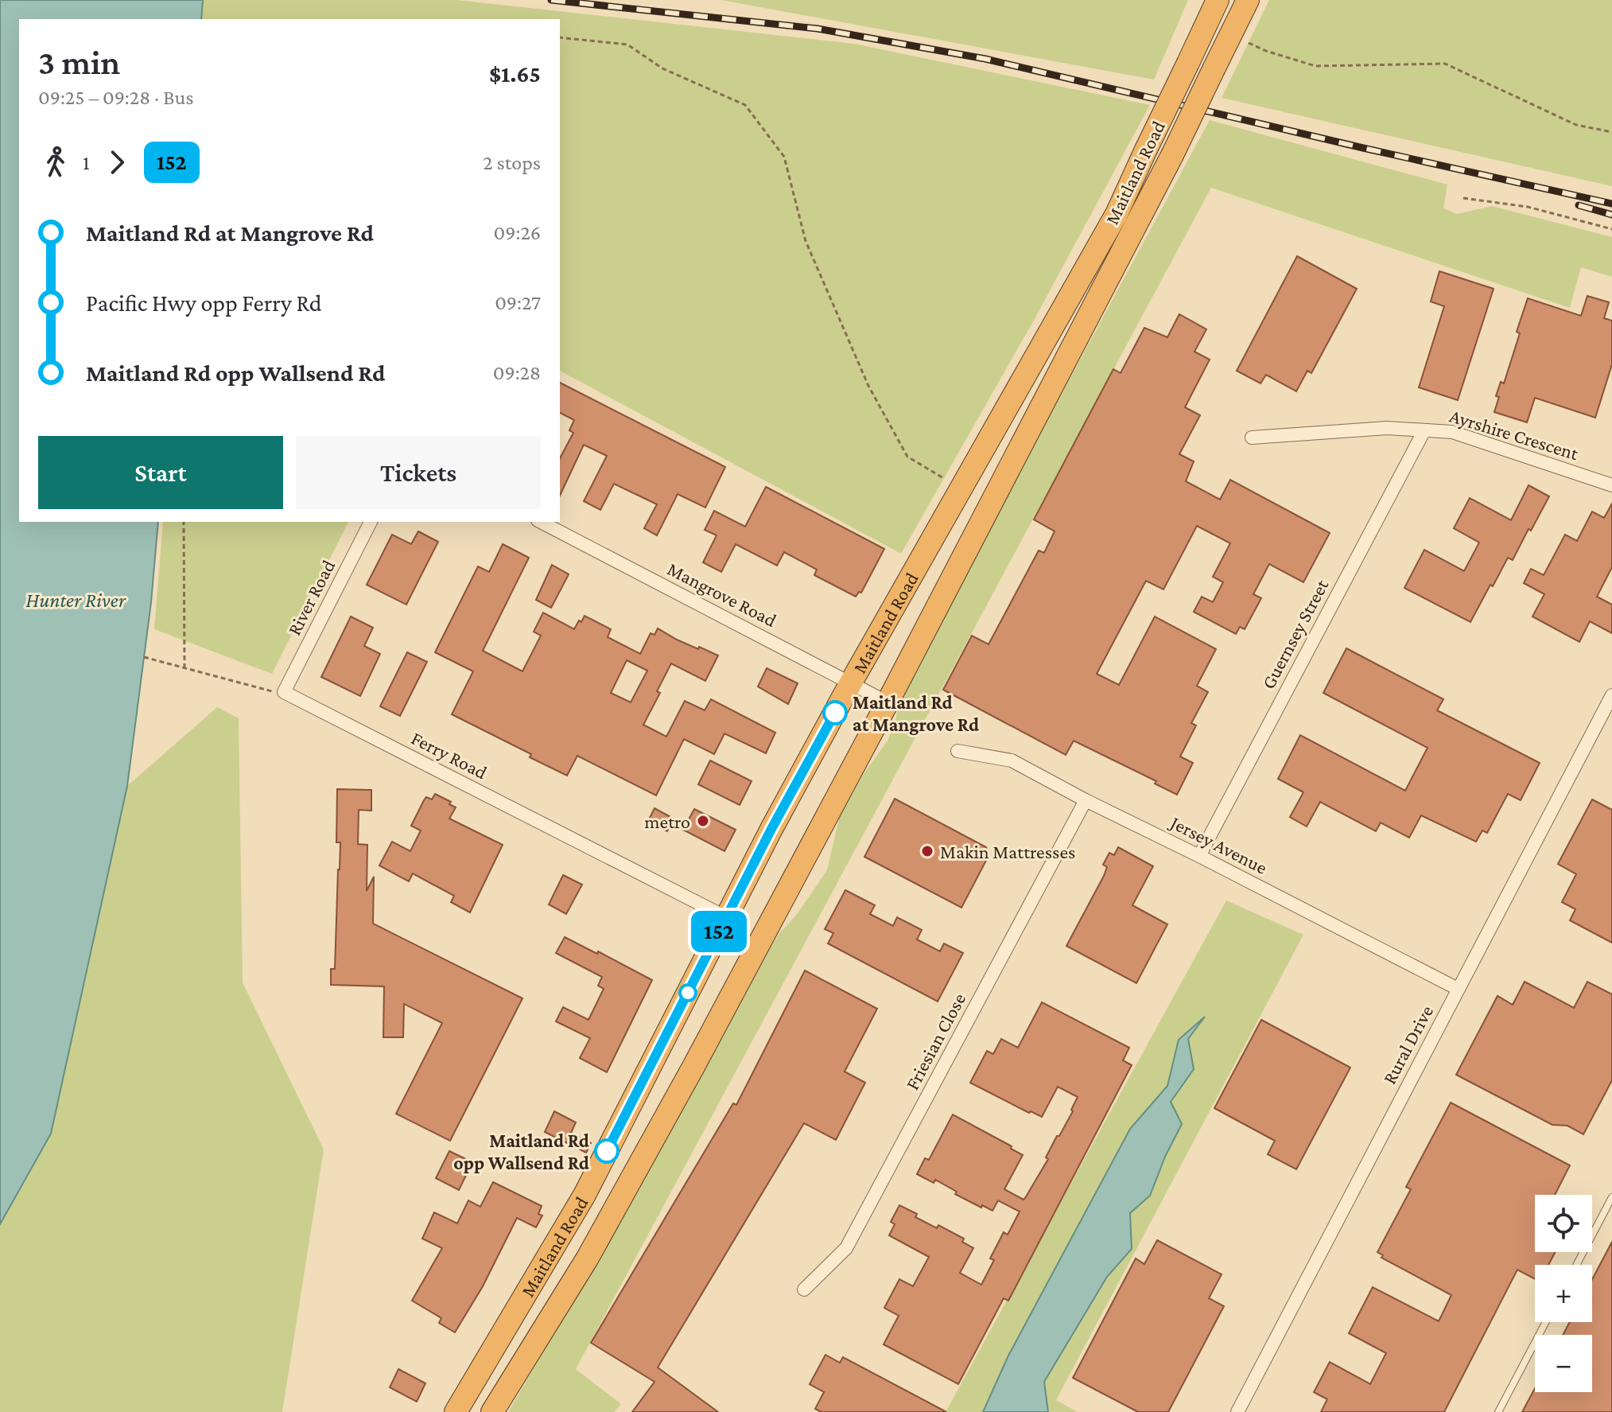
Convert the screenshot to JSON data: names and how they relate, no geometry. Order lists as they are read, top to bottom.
{
  "streets": {
    "highway": ["Maitland Road"],
    "street": [
      "Ayrshire Crescent",
      "Mangrove Road",
      "River Road",
      "Guernsey Street",
      "Ferry Road",
      "Jersey Avenue",
      "Friesian Close",
      "Rural Drive"
    ]
  },
  "crossings": [
    ["Maitland Road", "Mangrove Road"],
    ["Maitland Road", "Ferry Road"],
    ["Ayrshire Crescent", "Guernsey Street"],
    ["River Road", "Ferry Road"],
    ["Guernsey Street", "Jersey Avenue"],
    ["Jersey Avenue", "Friesian Close"],
    ["Jersey Avenue", "Rural Drive"]
  ],
  "water": ["Hunter River"],
  "places": [
    "Maitland Rd at Mangrove Rd",
    "metro",
    "Makin Mattresses",
    "Maitland Rd opp Wallsend Rd"
  ],
  "lines": ["bus line 152"],
  "page": {
    "on_map": "152",
    "heading": ["3 min", "09:25 – 09:28 · Bus", "$1.65"],
    "legs": ["1", "152", "2 stops"],
    "list": [
      {
        "name": "Maitland Rd at Mangrove Rd",
        "value": "09:26"
      },
      {
        "name": "Pacific Hwy opp Ferry Rd",
        "value": "09:27"
      },
      {
        "name": "Maitland Rd opp Wallsend Rd",
        "value": "09:28"
      }
    ],
    "buttons": ["Start", "Tickets"],
    "map_buttons": ["+", "−"]
  }
}
